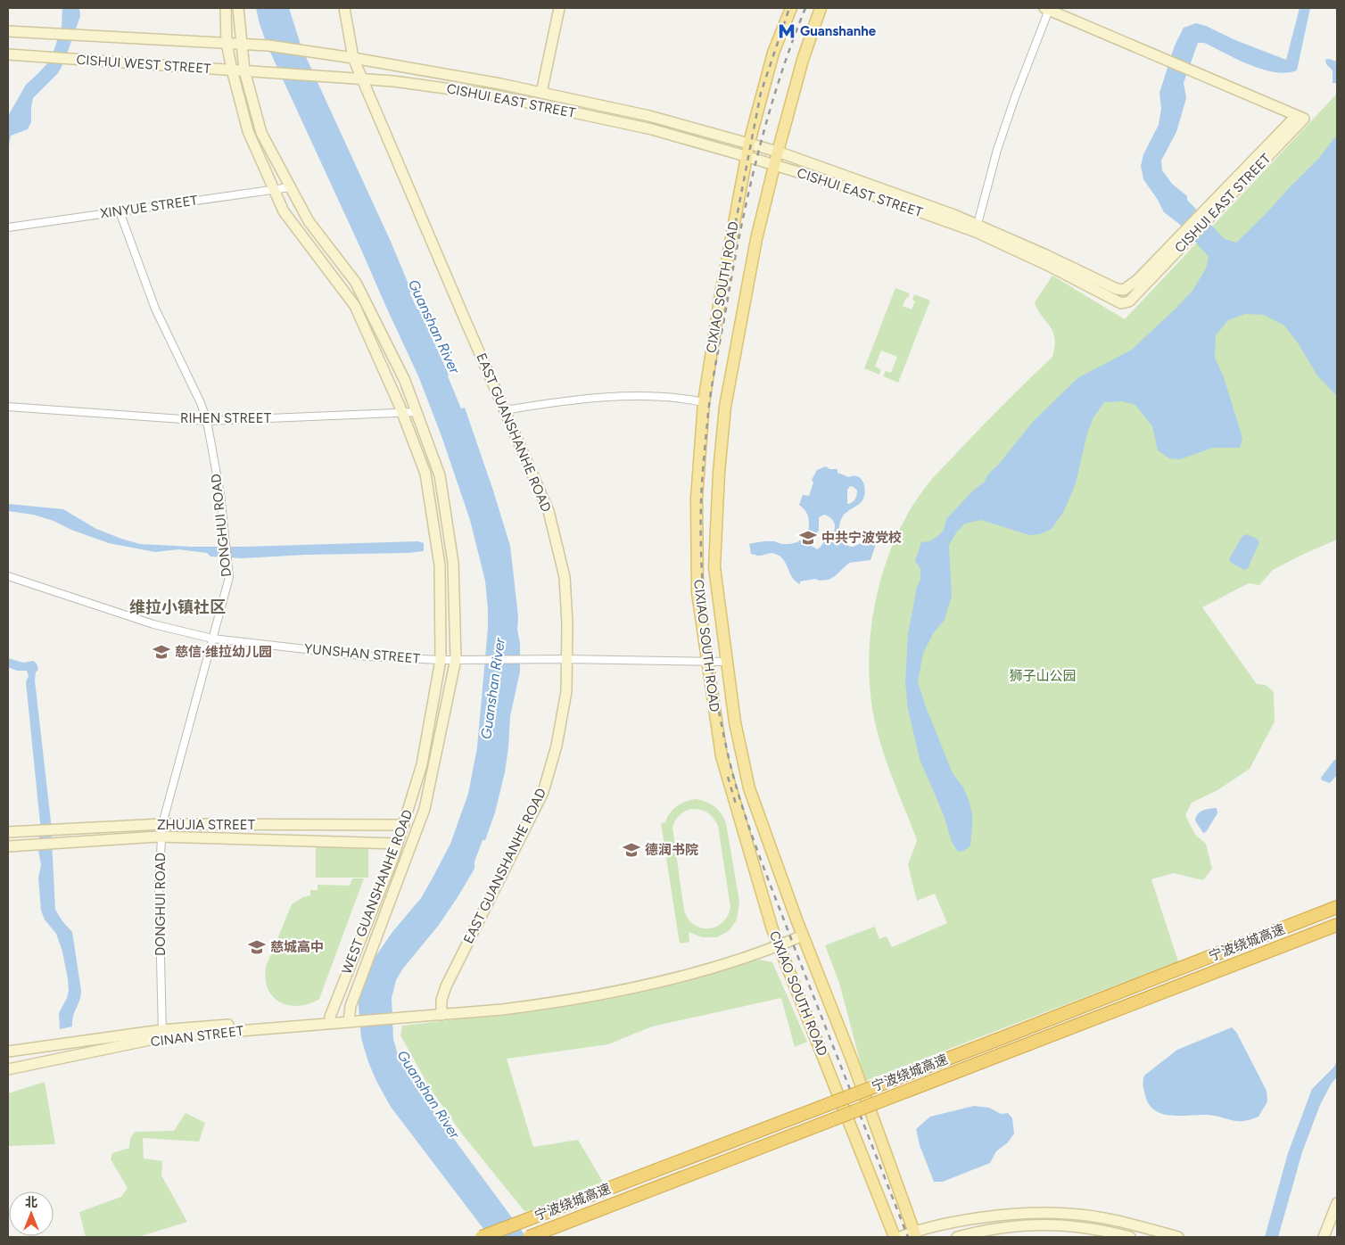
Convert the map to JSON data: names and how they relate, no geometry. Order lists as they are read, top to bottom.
{
  "streets": {
    "highway": ["宁波绕城高速"],
    "main road": ["CIXIAO SOUTH ROAD"],
    "street": [
      "CISHUI WEST STREET",
      "CISHUI EAST STREET",
      "XINYUE STREET",
      "RIHEN STREET",
      "EAST GUANSHANHE ROAD",
      "DONGHUI ROAD",
      "YUNSHAN STREET",
      "ZHUJIA STREET",
      "WEST GUANSHANHE ROAD",
      "CINAN STREET"
    ]
  },
  "crossings": [
    ["CISHUI WEST STREET", "CISHUI EAST STREET"],
    ["CISHUI WEST STREET", "WEST GUANSHANHE ROAD"],
    ["CISHUI EAST STREET", "CIXIAO SOUTH ROAD"],
    ["CISHUI EAST STREET", "EAST GUANSHANHE ROAD"],
    ["XINYUE STREET", "DONGHUI ROAD"],
    ["XINYUE STREET", "WEST GUANSHANHE ROAD"],
    ["CIXIAO SOUTH ROAD", "YUNSHAN STREET"],
    ["CIXIAO SOUTH ROAD", "CINAN STREET"],
    ["RIHEN STREET", "DONGHUI ROAD"],
    ["RIHEN STREET", "WEST GUANSHANHE ROAD"],
    ["EAST GUANSHANHE ROAD", "YUNSHAN STREET"],
    ["EAST GUANSHANHE ROAD", "CINAN STREET"],
    ["DONGHUI ROAD", "YUNSHAN STREET"],
    ["DONGHUI ROAD", "ZHUJIA STREET"],
    ["DONGHUI ROAD", "CINAN STREET"],
    ["YUNSHAN STREET", "WEST GUANSHANHE ROAD"],
    ["ZHUJIA STREET", "WEST GUANSHANHE ROAD"],
    ["WEST GUANSHANHE ROAD", "CINAN STREET"]
  ],
  "districts": ["维拉小镇社区"],
  "water": ["Guanshan River"],
  "parks": ["狮子山公园"],
  "places": {
    "metro station": ["Guanshanhe"],
    "school or university": [
      "中共宁波党校",
      "慈信·维拉幼儿园",
      "德润书院",
      "慈城高中"
    ]
  },
  "north": "top"
}
